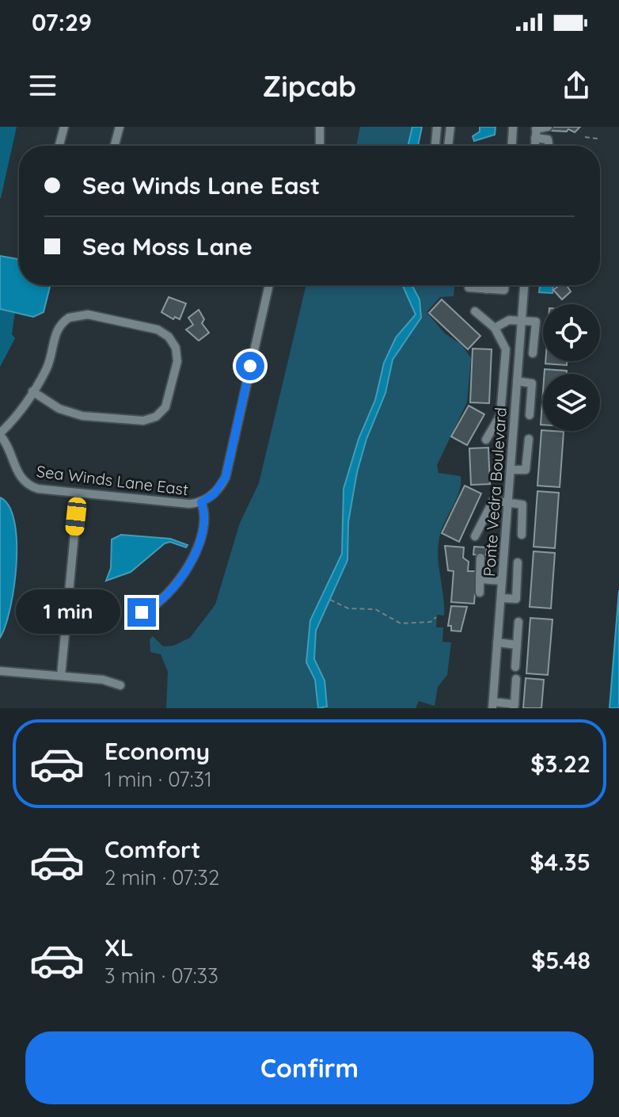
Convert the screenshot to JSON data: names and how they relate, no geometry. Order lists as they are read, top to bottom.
{
  "streets": {
    "street": ["Sea Winds Lane East", "Ponte Vedra Boulevard"]
  },
  "page": {
    "status": "07:29",
    "header": "Zipcab",
    "banner": ["Sea Winds Lane East", "Sea Moss Lane"],
    "bubble": "1 min",
    "list": [
      {
        "name": "Economy",
        "note": "1 min · 07:31",
        "value": "$3.22"
      },
      {
        "name": "Comfort",
        "note": "2 min · 07:32",
        "value": "$4.35"
      },
      {
        "name": "XL",
        "note": "3 min · 07:33",
        "value": "$5.48"
      }
    ],
    "buttons": "Confirm"
  }
}
